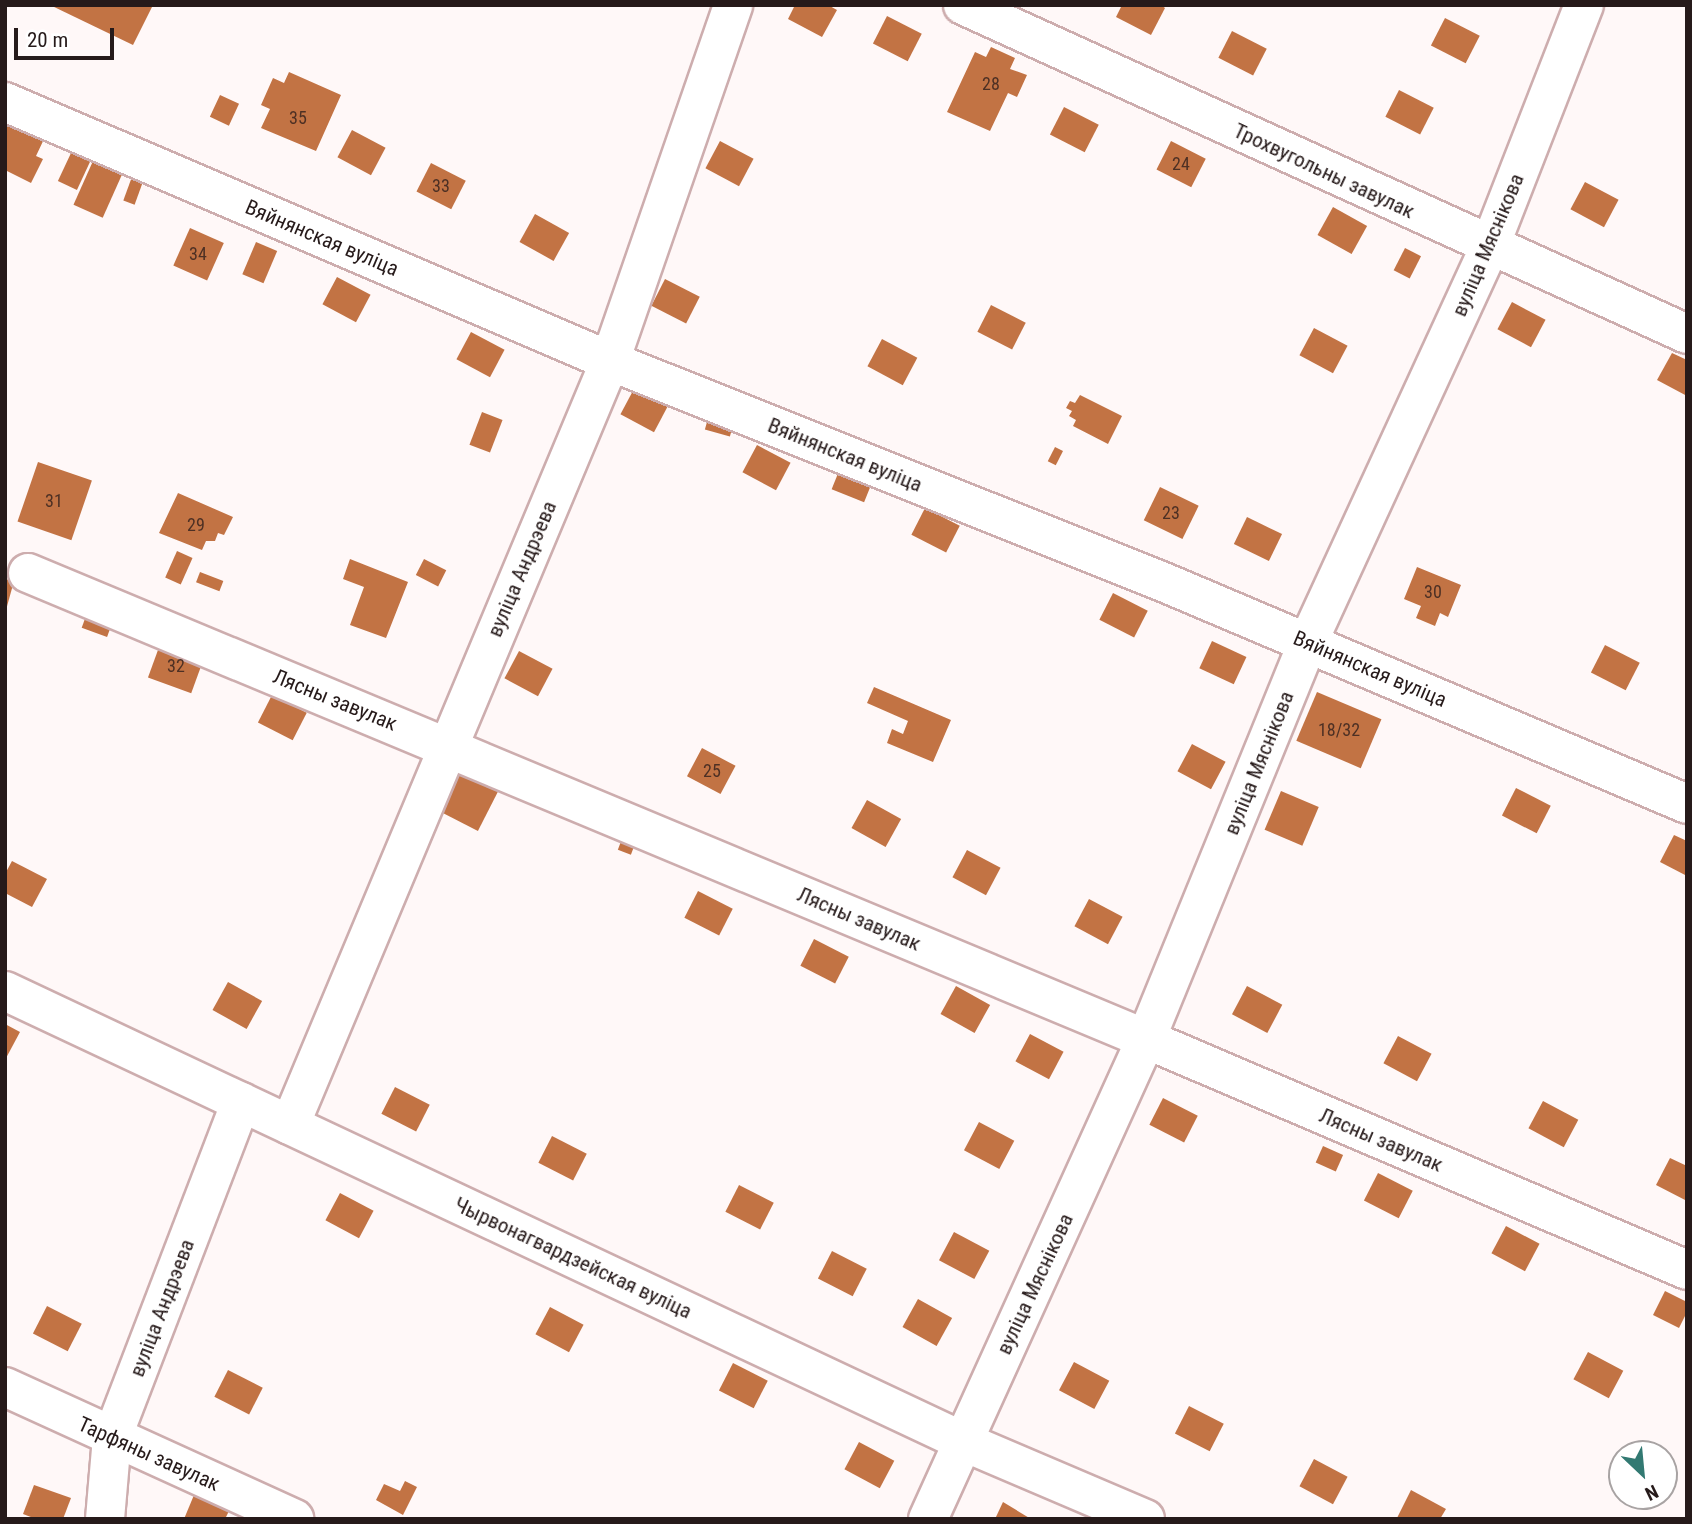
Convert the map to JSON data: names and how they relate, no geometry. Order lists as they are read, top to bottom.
{
  "streets": {
    "street": [
      "Трохвугольны завулак",
      "Вяйнянская вуліца",
      "вуліца Мяснікова",
      "вуліца Андрэева",
      "Лясны завулак",
      "Чырвонагвардзейская вуліца",
      "Тарфяны завулак"
    ]
  },
  "crossings": [
    ["Трохвугольны завулак", "вуліца Мяснікова"],
    ["Вяйнянская вуліца", "вуліца Мяснікова"],
    ["Вяйнянская вуліца", "вуліца Андрэева"],
    ["вуліца Мяснікова", "Лясны завулак"],
    ["вуліца Мяснікова", "Чырвонагвардзейская вуліца"],
    ["вуліца Андрэева", "Лясны завулак"],
    ["вуліца Андрэева", "Чырвонагвардзейская вуліца"],
    ["вуліца Андрэева", "Тарфяны завулак"]
  ],
  "house_numbers": [
    "28",
    "35",
    "24",
    "33",
    "34",
    "31",
    "23",
    "29",
    "30",
    "32",
    "18/32",
    "25"
  ],
  "scale_bar": "20 m",
  "north": "bottom right"
}
